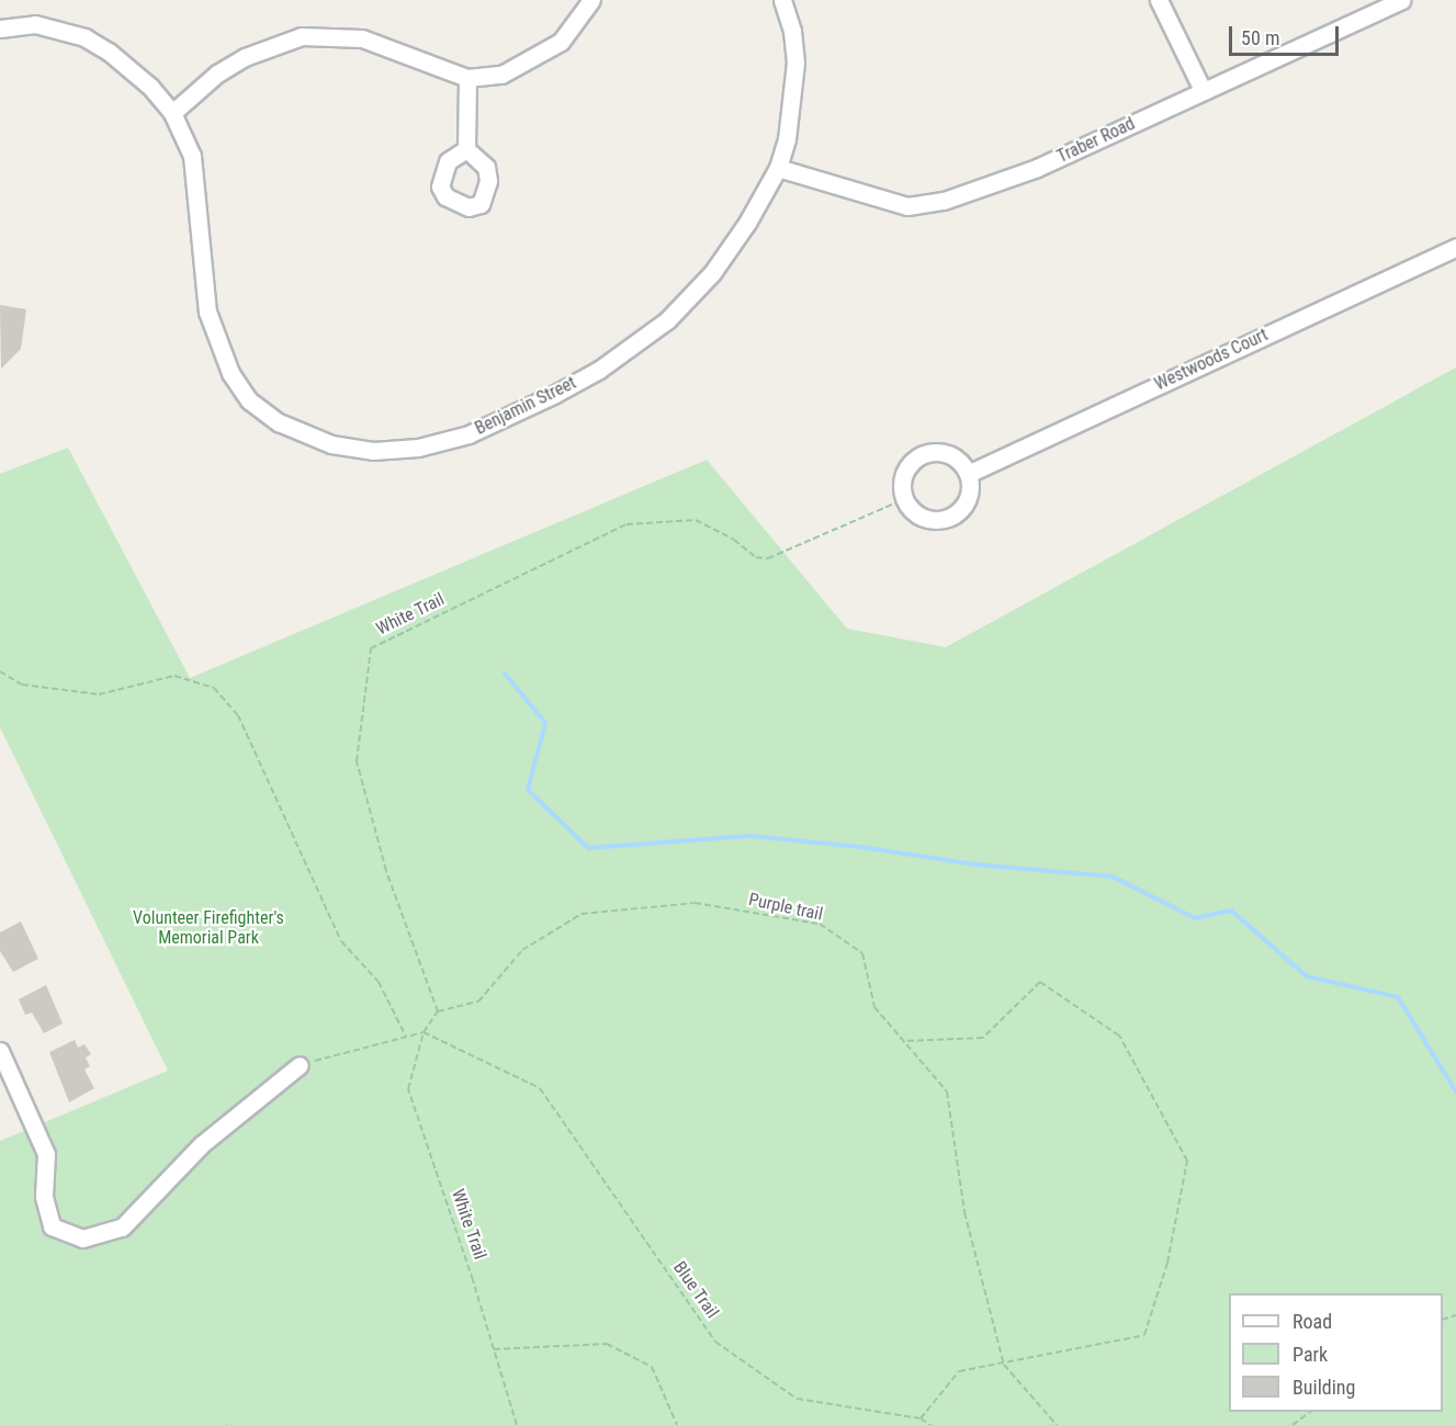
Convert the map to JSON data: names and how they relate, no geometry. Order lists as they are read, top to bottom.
{
  "streets": {
    "street": ["Traber Road", "Westwoods Court", "Benjamin Street"],
    "path": ["White Trail", "Purple trail", "Blue Trail"]
  },
  "crossings": [
    ["Traber Road", "Benjamin Street"],
    ["Westwoods Court", "White Trail"],
    ["White Trail", "Purple trail"],
    ["White Trail", "Blue Trail"]
  ],
  "parks": ["Volunteer Firefighter's Memorial Park"],
  "legend": ["Road", "Park", "Building"],
  "scale_bar": "50 m"
}
